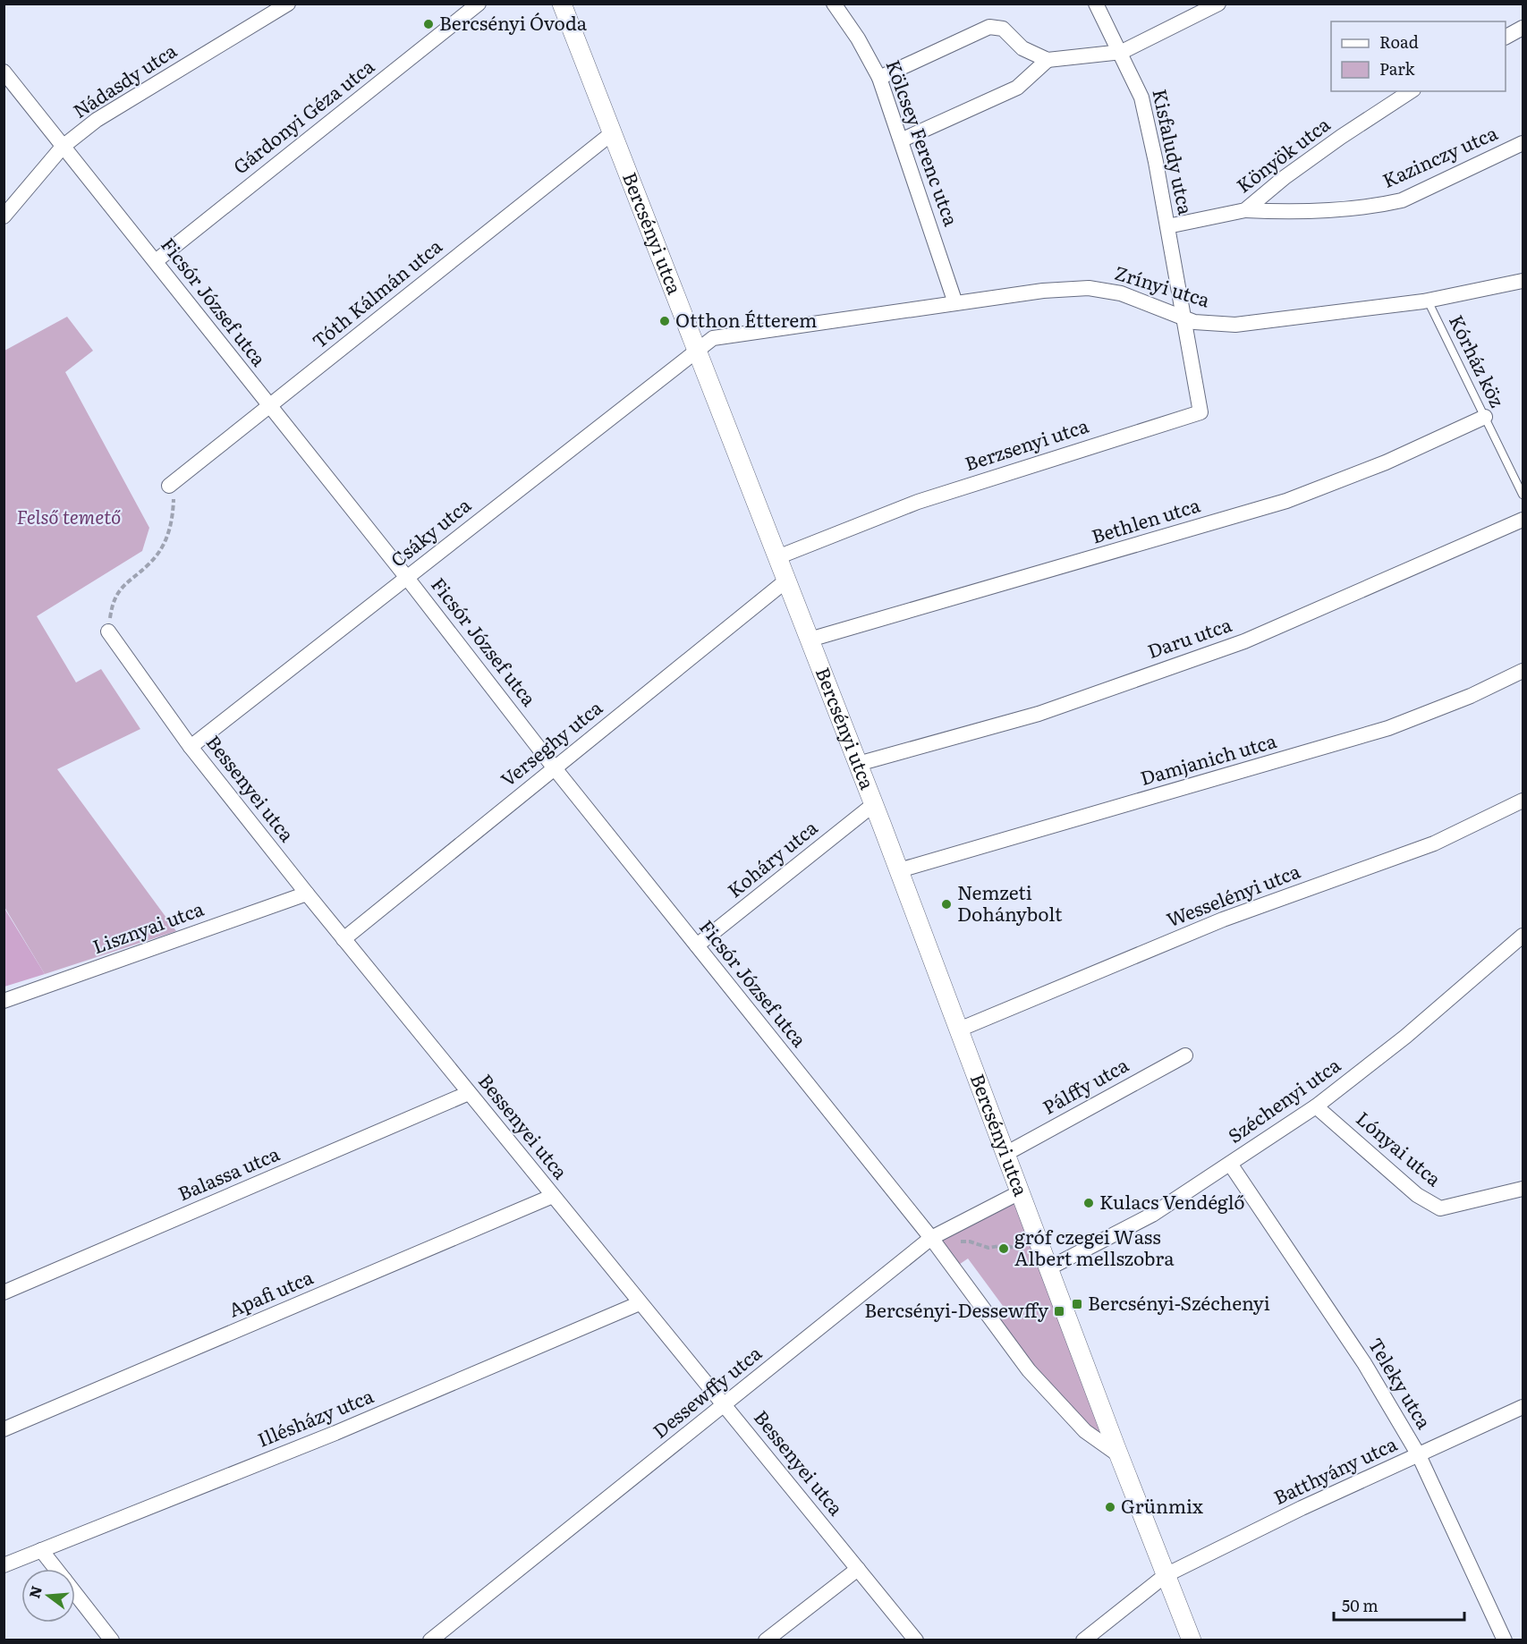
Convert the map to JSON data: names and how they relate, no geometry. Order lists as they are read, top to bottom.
{
  "streets": {
    "street": [
      "Nádasdy utca",
      "Gárdonyi Géza utca",
      "Kölcsey Ferenc utca",
      "Kisfaludy utca",
      "Könyök utca",
      "Kazinczy utca",
      "Bercsényi utca",
      "Zrínyi utca",
      "Tóth Kálmán utca",
      "Ficsór József utca",
      "Berzsenyi utca",
      "Bethlen utca",
      "Csáky utca",
      "Daru utca",
      "Verseghy utca",
      "Damjanich utca",
      "Bessenyei utca",
      "Koháry utca",
      "Wesselényi utca",
      "Lisznyai utca",
      "Pálffy utca",
      "Széchenyi utca",
      "Lónyai utca",
      "Balassa utca",
      "Apafi utca",
      "Teleky utca",
      "Dessewffy utca",
      "Illésházy utca",
      "Batthyány utca"
    ],
    "lane": ["Kórház köz"]
  },
  "crossings": [
    ["Nádasdy utca", "Ficsór József utca"],
    ["Gárdonyi Géza utca", "Ficsór József utca"],
    ["Kölcsey Ferenc utca", "Zrínyi utca"],
    ["Kisfaludy utca", "Könyök utca"],
    ["Kisfaludy utca", "Zrínyi utca"],
    ["Kisfaludy utca", "Berzsenyi utca"],
    ["Könyök utca", "Kazinczy utca"],
    ["Bercsényi utca", "Zrínyi utca"],
    ["Bercsényi utca", "Tóth Kálmán utca"],
    ["Bercsényi utca", "Berzsenyi utca"],
    ["Bercsényi utca", "Bethlen utca"],
    ["Bercsényi utca", "Csáky utca"],
    ["Bercsényi utca", "Daru utca"],
    ["Bercsényi utca", "Verseghy utca"],
    ["Bercsényi utca", "Damjanich utca"],
    ["Bercsényi utca", "Koháry utca"],
    ["Bercsényi utca", "Wesselényi utca"],
    ["Bercsényi utca", "Pálffy utca"],
    ["Bercsényi utca", "Széchenyi utca"],
    ["Bercsényi utca", "Dessewffy utca"],
    ["Bercsényi utca", "Batthyány utca"],
    ["Zrínyi utca", "Kórház köz"],
    ["Zrínyi utca", "Berzsenyi utca"],
    ["Zrínyi utca", "Csáky utca"],
    ["Tóth Kálmán utca", "Ficsór József utca"],
    ["Ficsór József utca", "Csáky utca"],
    ["Ficsór József utca", "Verseghy utca"],
    ["Ficsór József utca", "Koháry utca"],
    ["Ficsór József utca", "Dessewffy utca"],
    ["Kórház köz", "Bethlen utca"],
    ["Csáky utca", "Bessenyei utca"],
    ["Verseghy utca", "Bessenyei utca"],
    ["Bessenyei utca", "Lisznyai utca"],
    ["Bessenyei utca", "Balassa utca"],
    ["Bessenyei utca", "Apafi utca"],
    ["Bessenyei utca", "Dessewffy utca"],
    ["Bessenyei utca", "Illésházy utca"],
    ["Széchenyi utca", "Lónyai utca"],
    ["Széchenyi utca", "Teleky utca"],
    ["Teleky utca", "Batthyány utca"]
  ],
  "parks": ["Felső temető"],
  "places": {
    "other": [
      "Bercsényi Óvoda",
      "Otthon Étterem",
      "Nemzeti Dohánybolt",
      "Kulacs Vendéglő",
      "gróf czegei Wass Albert mellszobra",
      "Grünmix"
    ],
    "transit": ["Bercsényi-Széchenyi", "Bercsényi-Dessewffy"]
  },
  "legend": ["Road", "Park"],
  "scale_bar": "50 m",
  "north": "left"
}
